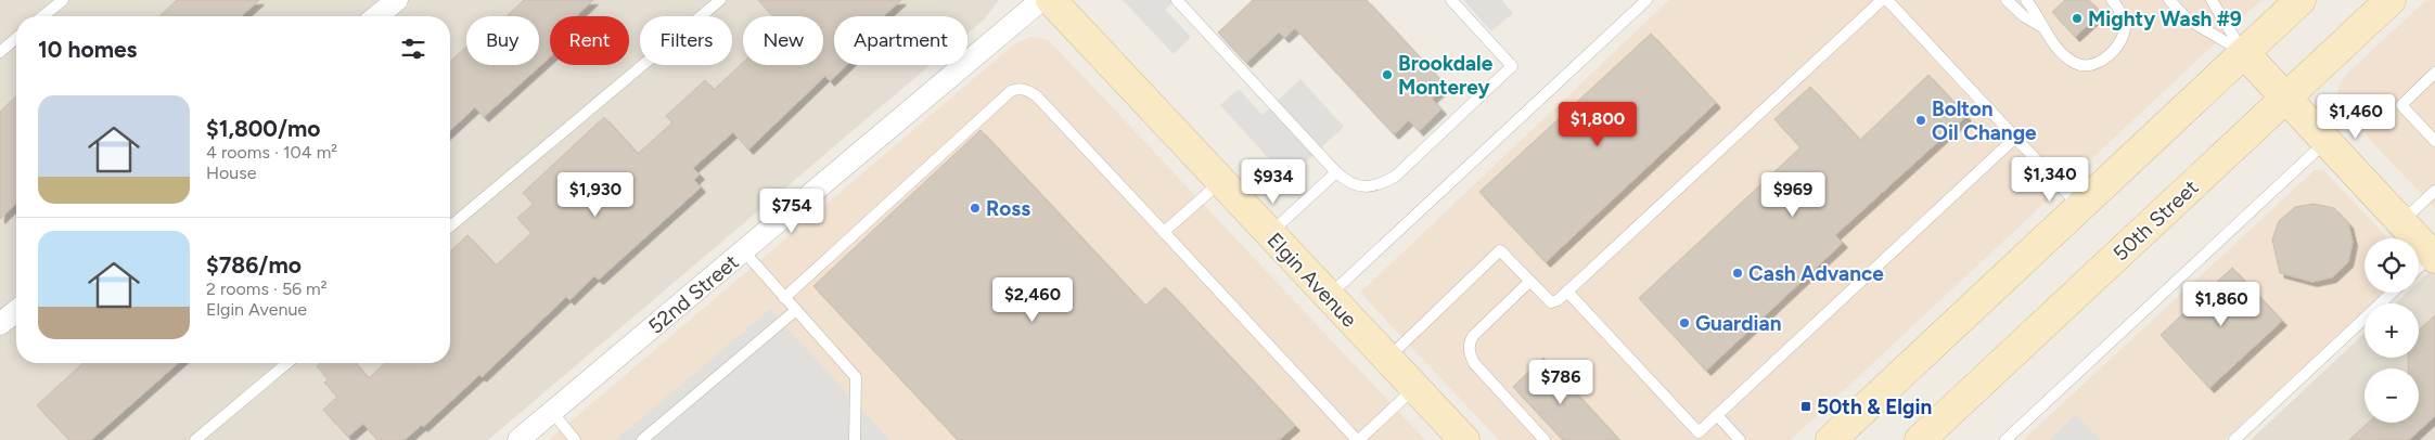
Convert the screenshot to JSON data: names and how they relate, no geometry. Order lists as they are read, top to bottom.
{
  "streets": {
    "main road": ["50th Street", "Elgin Avenue"],
    "street": ["52nd Street"]
  },
  "places": {
    "other": [
      "Mighty Wash #9",
      "Brookdale Monterey",
      "Bolton Oil Change",
      "Ross",
      "Cash Advance",
      "Guardian"
    ],
    "transit": ["50th & Elgin"]
  },
  "page": {
    "chip": [
      "Buy",
      "Rent",
      "Filters",
      "New",
      "Apartment"
    ],
    "heading": "10 homes",
    "list": [
      {
        "name": "$1,800/mo",
        "note": "4 rooms · 104 m² · House"
      },
      {
        "name": "$786/mo",
        "note": "2 rooms · 56 m² · Elgin Avenue"
      }
    ],
    "price": [
      "$1,460",
      "$1,800",
      "$1,340",
      "$934",
      "$1,930",
      "$969",
      "$754",
      "$2,460",
      "$1,860",
      "$786"
    ],
    "map_buttons": ["+", "−"]
  }
}
